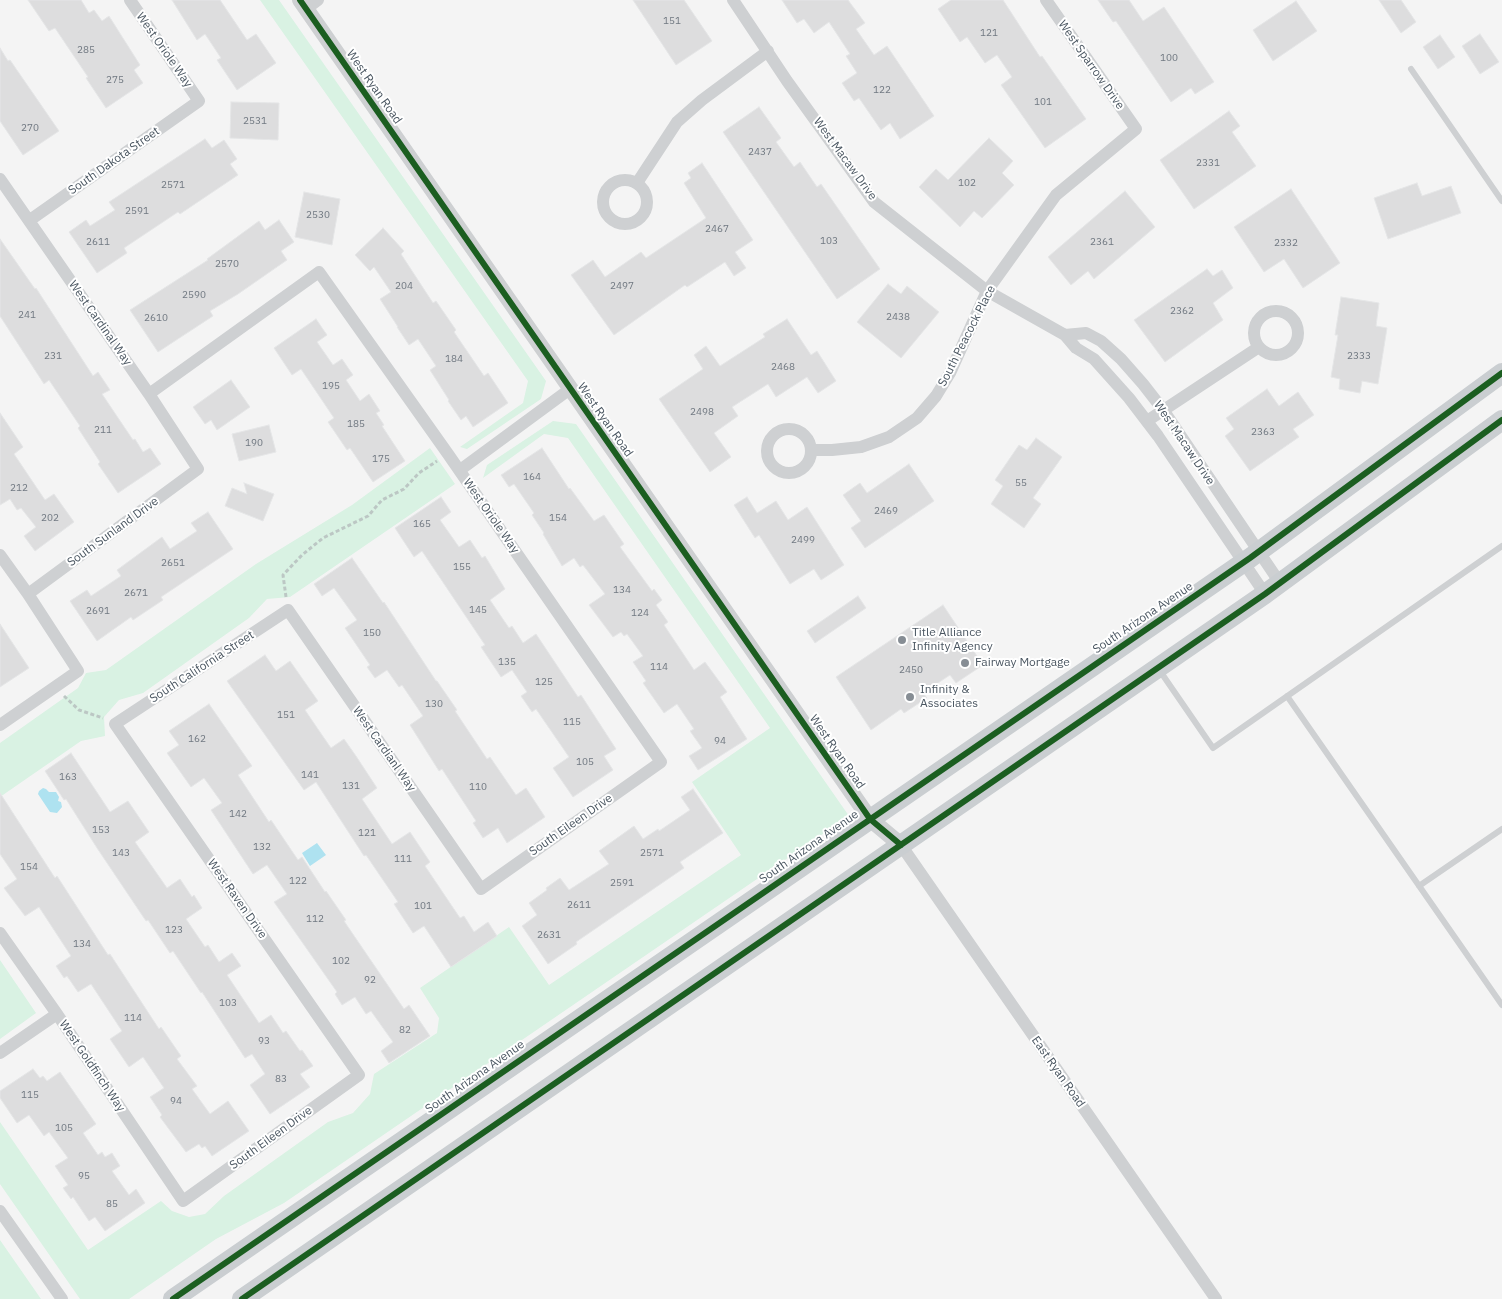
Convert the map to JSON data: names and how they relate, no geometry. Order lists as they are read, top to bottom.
{
  "streets": {
    "main road": ["South Arizona Avenue"],
    "street": [
      "West Oriole Way",
      "West Sparrow Drive",
      "West Ryan Road",
      "West Macaw Drive",
      "South Dakota Street",
      "West Cardinal Way",
      "South Peacock Place",
      "South Sunland Drive",
      "South California Street",
      "West Cardianl Way",
      "South Eileen Drive",
      "West Raven Drive",
      "West Goldfinch Way",
      "East Ryan Road"
    ]
  },
  "crossings": [
    ["West Oriole Way", "South Dakota Street"],
    ["West Oriole Way", "West Cardinal Way"],
    ["West Oriole Way", "South Eileen Drive"],
    ["West Sparrow Drive", "South Peacock Place"],
    ["West Ryan Road", "South Arizona Avenue"],
    ["West Ryan Road", "East Ryan Road"],
    ["West Macaw Drive", "South Peacock Place"],
    ["West Macaw Drive", "South Arizona Avenue"],
    ["South Dakota Street", "West Cardinal Way"],
    ["West Cardinal Way", "South Sunland Drive"],
    ["South California Street", "West Cardianl Way"],
    ["South California Street", "West Raven Drive"],
    ["West Cardianl Way", "South Eileen Drive"],
    ["South Eileen Drive", "West Raven Drive"],
    ["South Eileen Drive", "West Goldfinch Way"]
  ],
  "places": ["Title Alliance Infinity Agency", "Fairway Mortgage", "Infinity & Associates"],
  "house_numbers": [
    "151",
    "121",
    "285",
    "100",
    "275",
    "122",
    "101",
    "2531",
    "270",
    "2437",
    "2331",
    "102",
    "2571",
    "2591",
    "2530",
    "2467",
    "103",
    "2611",
    "2361",
    "2332",
    "2570",
    "204",
    "2497",
    "2590",
    "2362",
    "241",
    "2438",
    "2610",
    "231",
    "2333",
    "184",
    "2468",
    "195",
    "2498",
    "185",
    "211",
    "2363",
    "190",
    "175",
    "164",
    "55",
    "212",
    "2469",
    "202",
    "154",
    "165",
    "2499",
    "2651",
    "155",
    "134",
    "2671",
    "145",
    "2691",
    "124",
    "150",
    "135",
    "114",
    "2450",
    "125",
    "130",
    "151",
    "115",
    "162",
    "94",
    "105",
    "141",
    "163",
    "131",
    "110",
    "142",
    "153",
    "121",
    "132",
    "143",
    "2571",
    "111",
    "154",
    "122",
    "2591",
    "2611",
    "101",
    "112",
    "123",
    "2631",
    "134",
    "102",
    "92",
    "103",
    "114",
    "82",
    "93",
    "83",
    "115",
    "94",
    "105",
    "95",
    "85"
  ]
}
